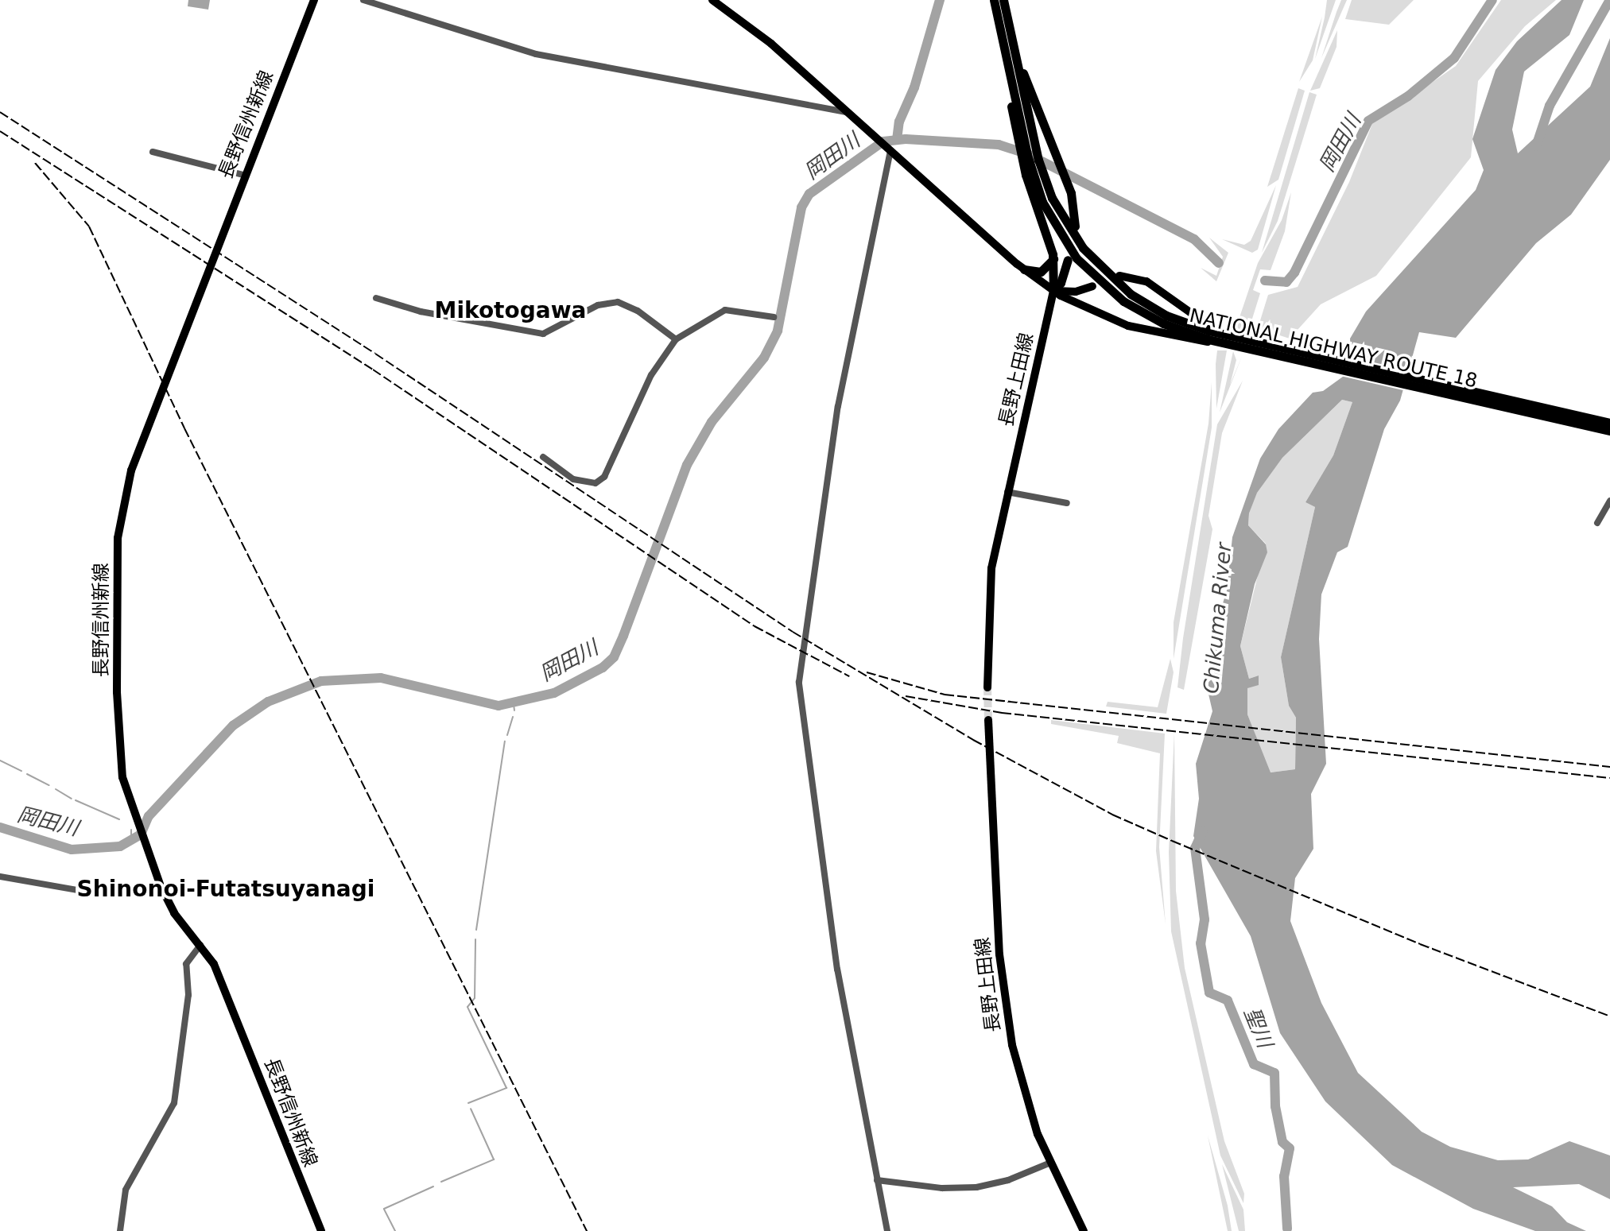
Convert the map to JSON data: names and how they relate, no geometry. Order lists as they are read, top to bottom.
{
  "streets": {
    "highway": ["NATIONAL HIGHWAY ROUTE 18"],
    "main road": ["長野信州新線", "長野上田線"]
  },
  "districts": ["Mikotogawa", "Shinonoi-Futatsuyanagi"],
  "water": ["岡田川", "Chikuma River", "聖川"]
}
